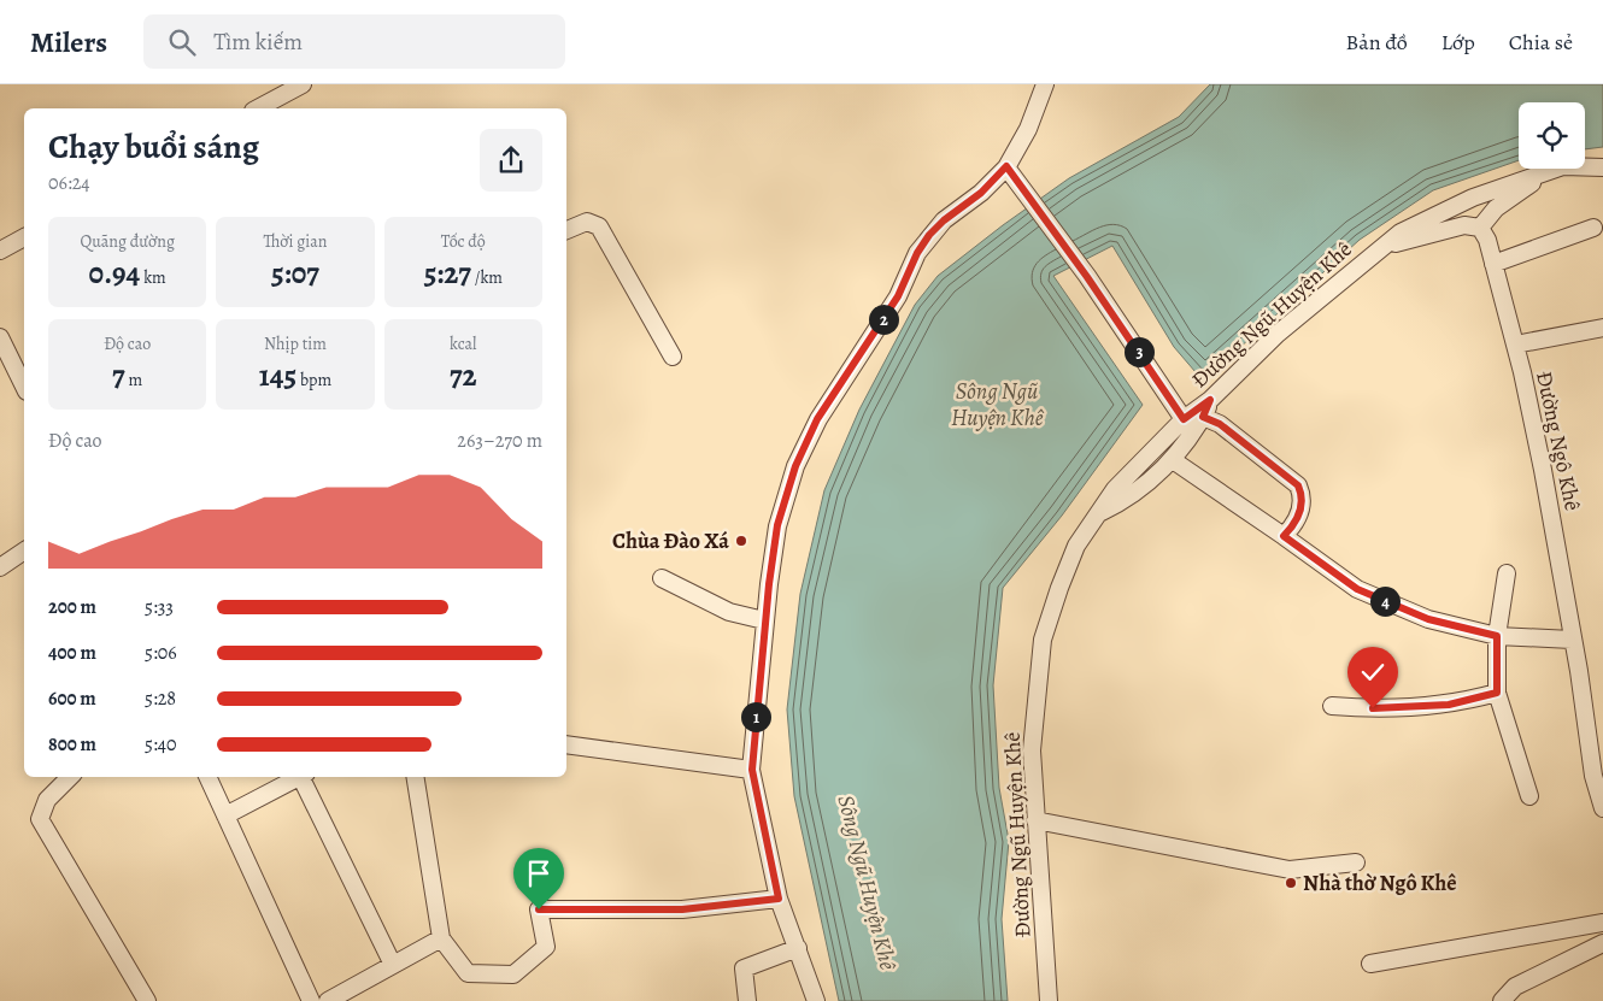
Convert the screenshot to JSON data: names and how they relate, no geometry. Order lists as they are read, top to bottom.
{
  "streets": {
    "street": ["Đường Ngũ Huyện Khê", "Đường Ngô Khê"]
  },
  "water": ["Sông Ngũ Huyện Khê"],
  "places": ["Chùa Đào Xá", "Nhà thờ Ngô Khê"],
  "page": {
    "header": "Milers",
    "search": "Tìm kiếm",
    "nav": ["Bản đồ", "Lớp", "Chia sẻ"],
    "heading": ["Chạy buổi sáng", "06:24"],
    "stats": [
      ["Quãng đường", "0.94 km"],
      ["Thời gian", "5:07"],
      ["Tốc độ", "5:27 /km"],
      ["Độ cao", "7 m"],
      ["Nhịp tim", "145 bpm"],
      ["kcal", "72"]
    ],
    "pins": [
      "2",
      "3",
      "4",
      "1"
    ],
    "chart": ["Độ cao", "263–270 m"],
    "list": [
      {
        "name": "200 m",
        "note": "5:33"
      },
      {
        "name": "400 m",
        "note": "5:06"
      },
      {
        "name": "600 m",
        "note": "5:28"
      },
      {
        "name": "800 m",
        "note": "5:40"
      }
    ]
  }
}
